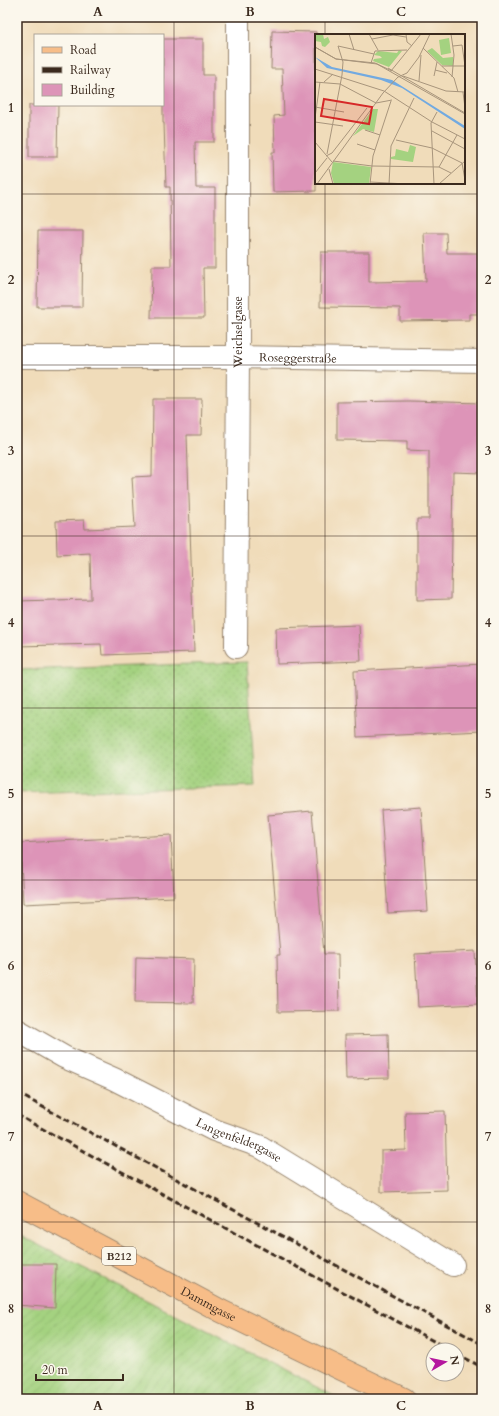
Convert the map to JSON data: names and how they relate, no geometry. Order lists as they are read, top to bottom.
{
  "streets": {
    "main road": ["B212", "Dammgasse"],
    "street": ["Weichselgasse", "Roseggerstraße", "Langenfeldergasse"]
  },
  "crossings": [
    ["Weichselgasse", "Roseggerstraße"]
  ],
  "legend": ["Road", "Railway", "Building"],
  "scale_bar": "20 m",
  "north": "right",
  "grid": {
    "columns": ["A", "B", "C"],
    "rows": [
      "1",
      "2",
      "3",
      "4",
      "5",
      "6",
      "7",
      "8"
    ]
  }
}
